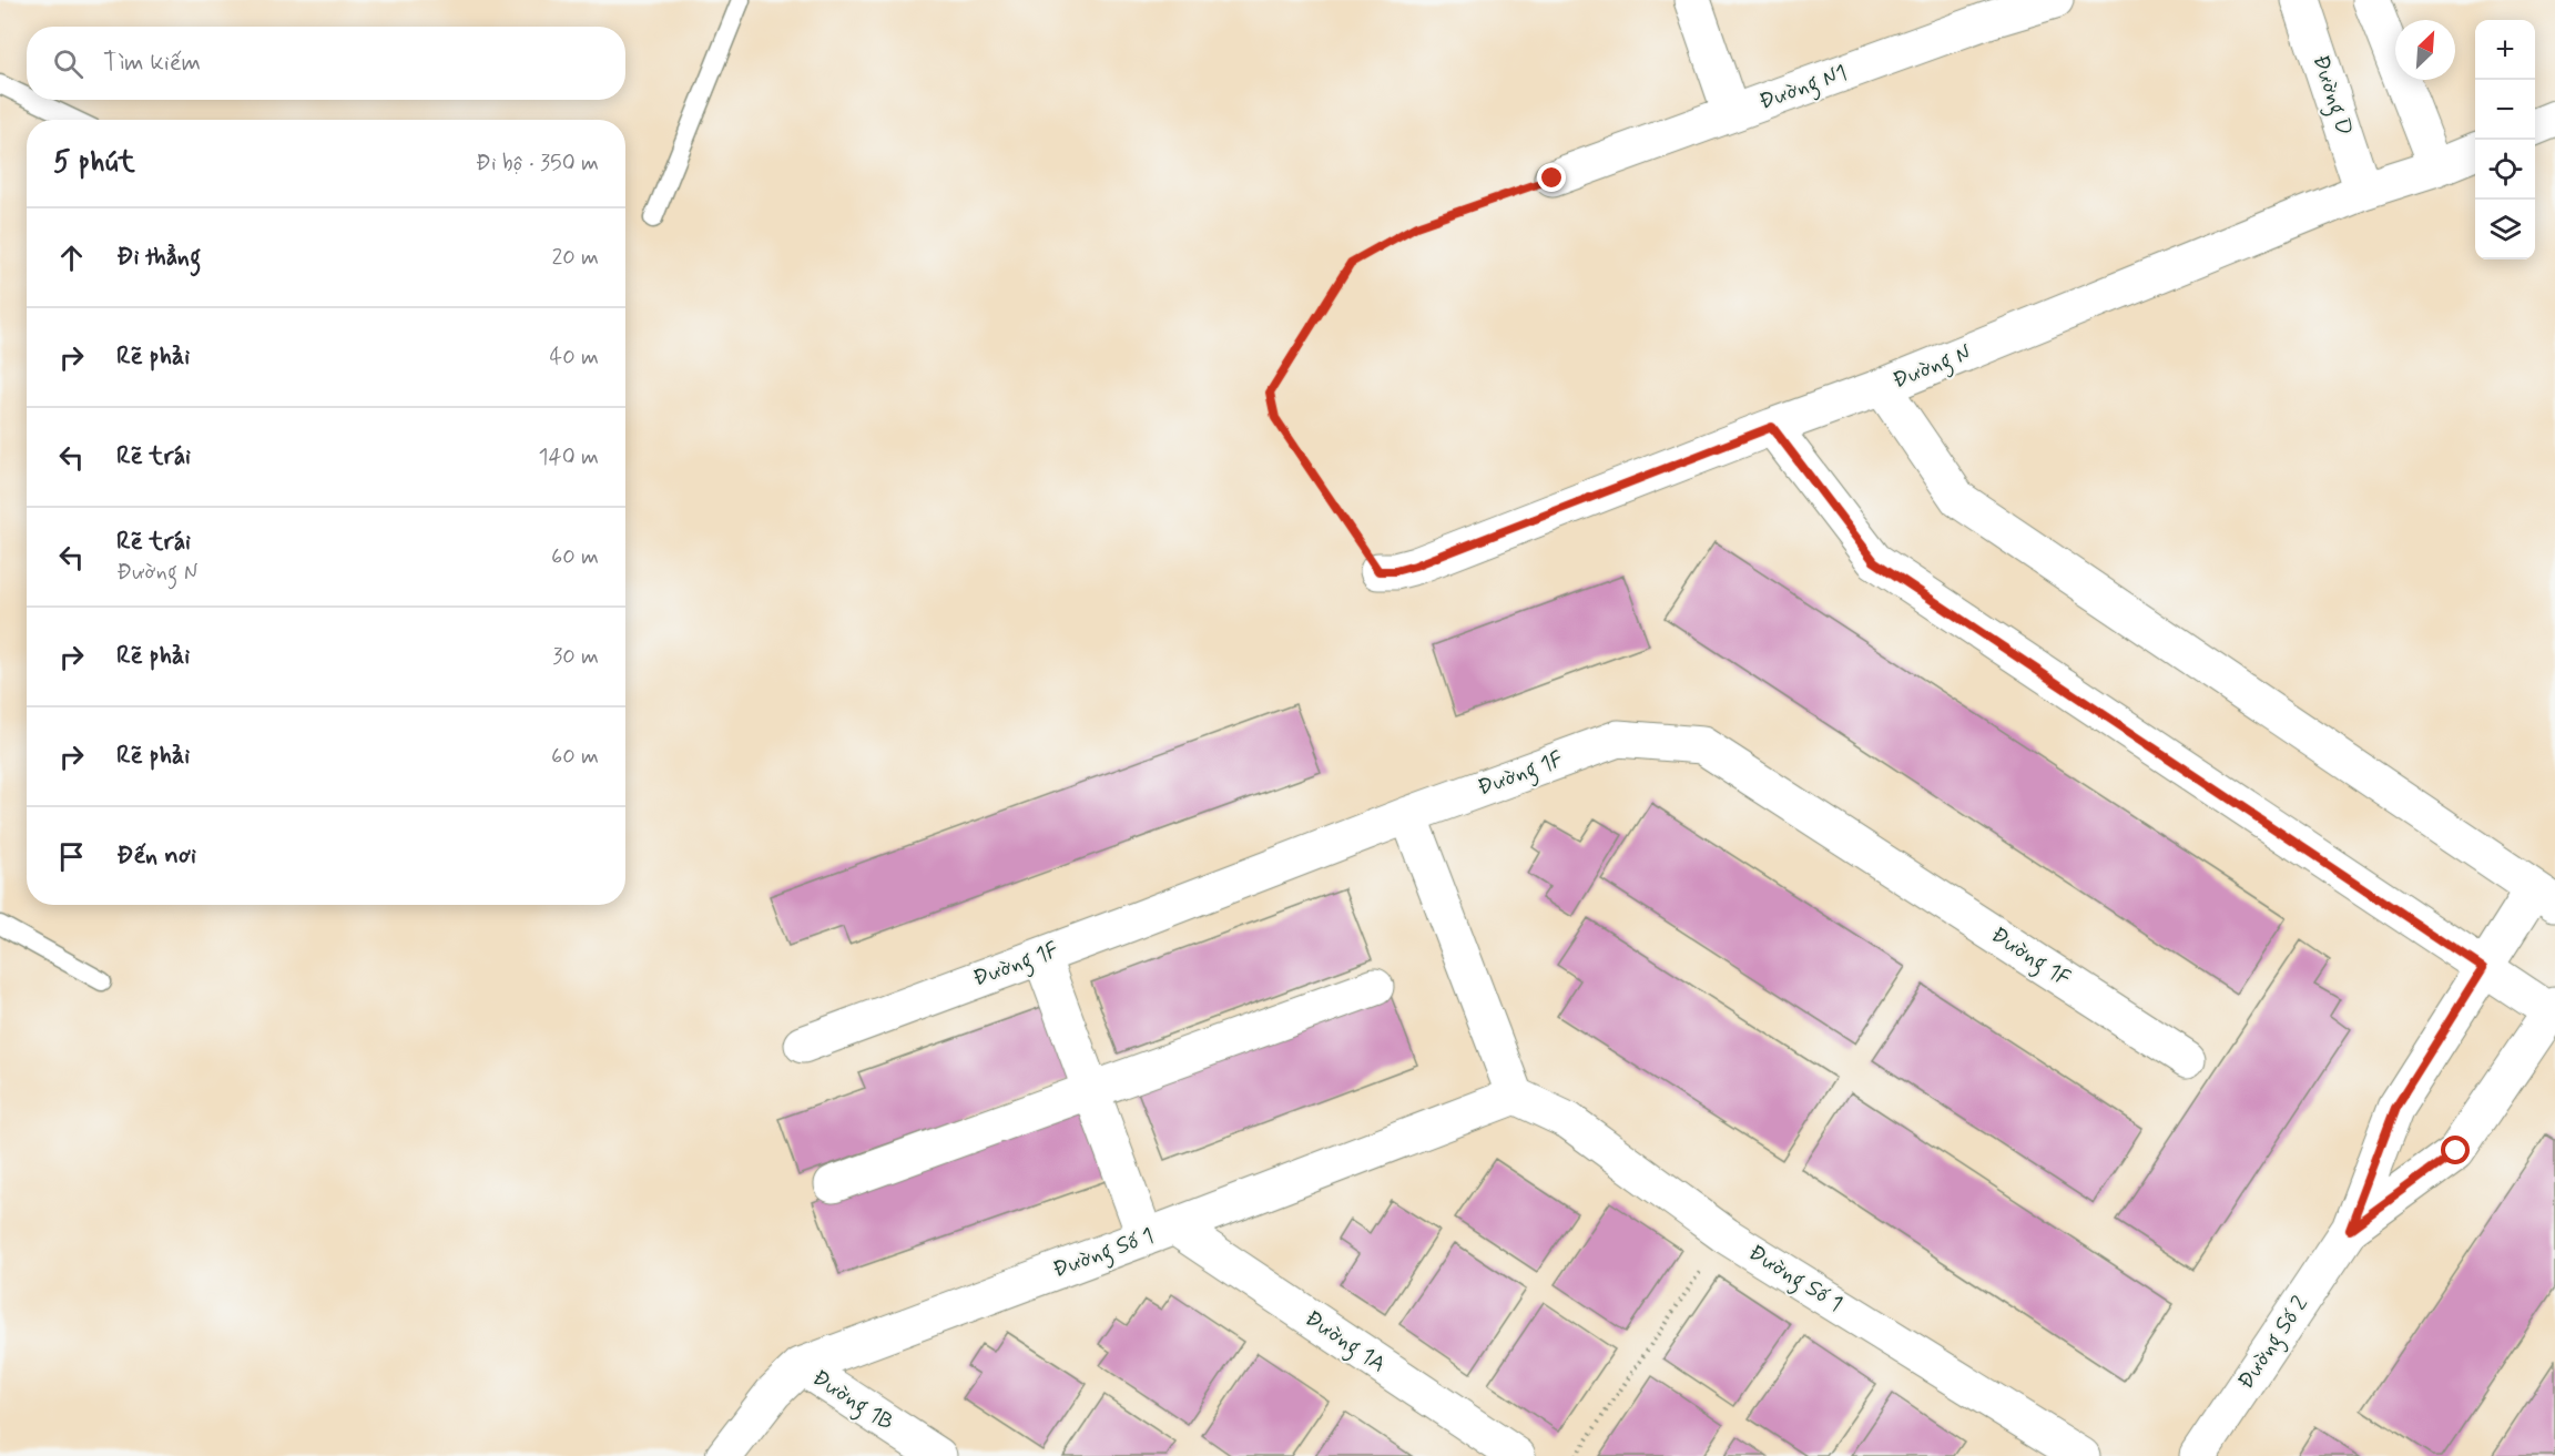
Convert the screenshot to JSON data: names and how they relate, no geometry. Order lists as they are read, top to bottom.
{
  "streets": {
    "street": [
      "Đường N1",
      "Đường D",
      "Đường N",
      "Đường 1F",
      "Đường Số 1",
      "Đường 1A",
      "Đường Số 2",
      "Đường 1B"
    ]
  },
  "crossings": [
    ["Đường D", "Đường N"],
    ["Đường Số 1", "Đường 1A"],
    ["Đường Số 1", "Đường 1B"]
  ],
  "north": "top right",
  "page": {
    "map_buttons": ["+", "−"],
    "search": "Tìm kiếm",
    "heading": ["5 phút", "Đi bộ · 350 m"],
    "list": [
      ["Đi thẳng", "20 m"],
      ["Rẽ phải", "40 m"],
      ["Rẽ trái", "140 m"],
      ["Rẽ trái", "Đường N", "60 m"],
      ["Rẽ phải", "30 m"],
      ["Rẽ phải", "60 m"],
      "Đến nơi"
    ]
  }
}
